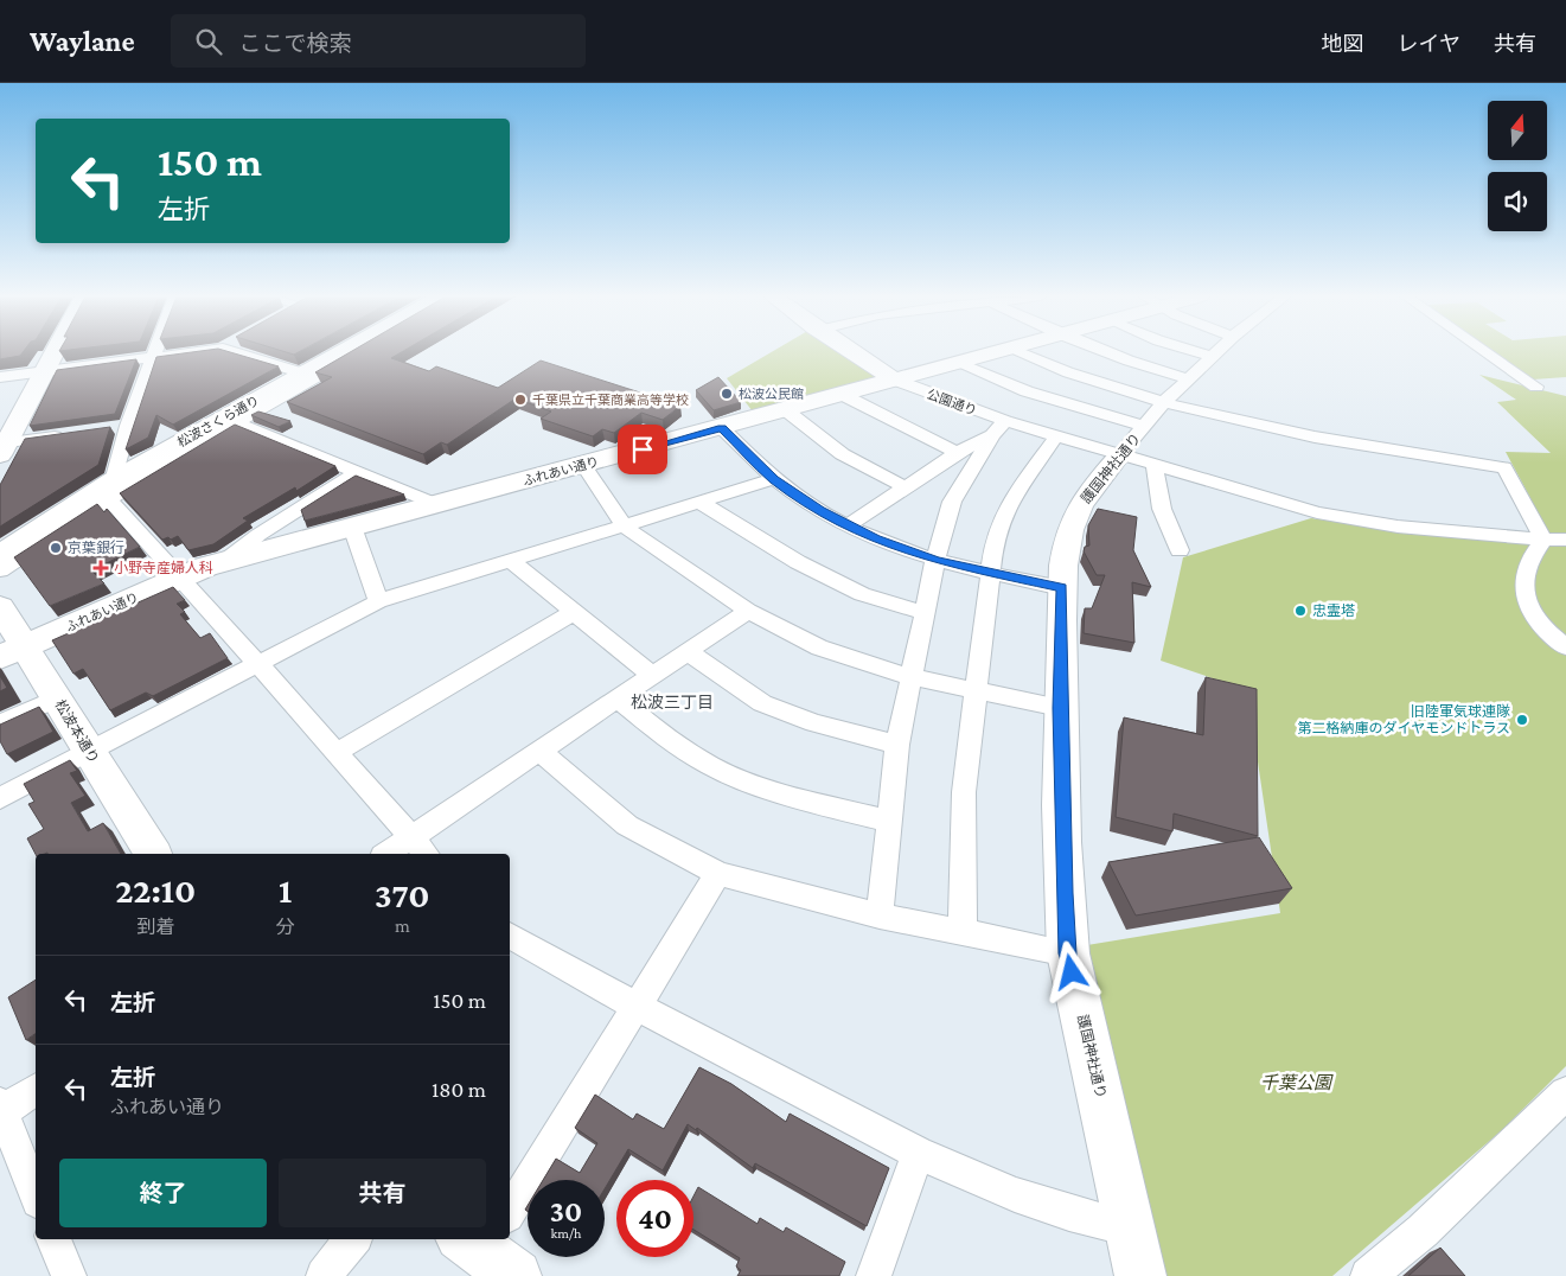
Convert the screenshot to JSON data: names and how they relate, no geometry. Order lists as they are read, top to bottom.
{
  "streets": {
    "street": [
      "公園通り",
      "松波さくら通り",
      "護国神社通り",
      "ふれあい通り",
      "松波本通り"
    ]
  },
  "crossings": [
    ["公園通り", "護国神社通り"],
    ["公園通り", "ふれあい通り"],
    ["ふれあい通り", "松波本通り"]
  ],
  "districts": ["松波三丁目"],
  "parks": ["千葉公園"],
  "places": {
    "other": [
      "松波公民館",
      "千葉県立千葉商業高等学校",
      "京葉銀行",
      "忠霊塔",
      "旧陸軍気球連隊 第二格納庫のダイヤモンドトラス"
    ],
    "health": ["小野寺産婦人科"]
  },
  "north": "top",
  "page": {
    "header": "Waylane",
    "search": "ここで検索",
    "nav": ["地図", "レイヤ", "共有"],
    "turn": ["150 m", "左折"],
    "eta": [
      "22:10",
      "到着",
      "1",
      "分",
      "370",
      "m"
    ],
    "list": [
      {
        "name": "左折",
        "value": "150 m"
      },
      {
        "name": "左折",
        "note": "ふれあい通り",
        "value": "180 m"
      }
    ],
    "buttons": ["終了", "共有"],
    "speed": "30 km/h",
    "limit": "40"
  }
}
